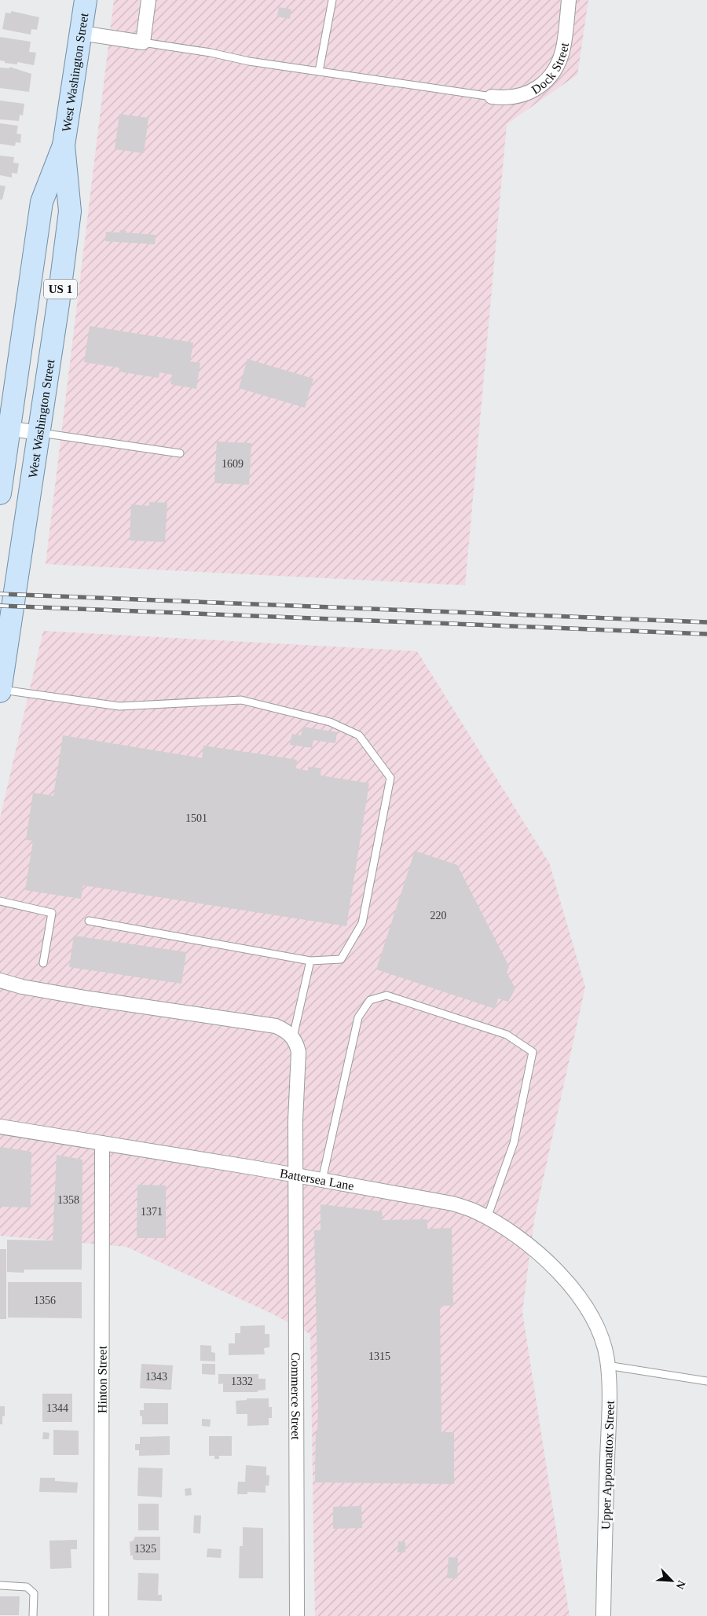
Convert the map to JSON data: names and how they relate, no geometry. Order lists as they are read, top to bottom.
{
  "streets": {
    "main road": ["West Washington Street", "US 1"],
    "street": [
      "Dock Street",
      "Battersea Lane",
      "Hinton Street",
      "Commerce Street",
      "Upper Appomattox Street"
    ]
  },
  "crossings": [
    ["Battersea Lane", "Hinton Street"],
    ["Battersea Lane", "Commerce Street"],
    ["Battersea Lane", "Upper Appomattox Street"]
  ],
  "house_numbers": [
    "1609",
    "1501",
    "220",
    "1358",
    "1371",
    "1356",
    "1315",
    "1343",
    "1332",
    "1344",
    "1325"
  ],
  "north": "bottom right"
}
